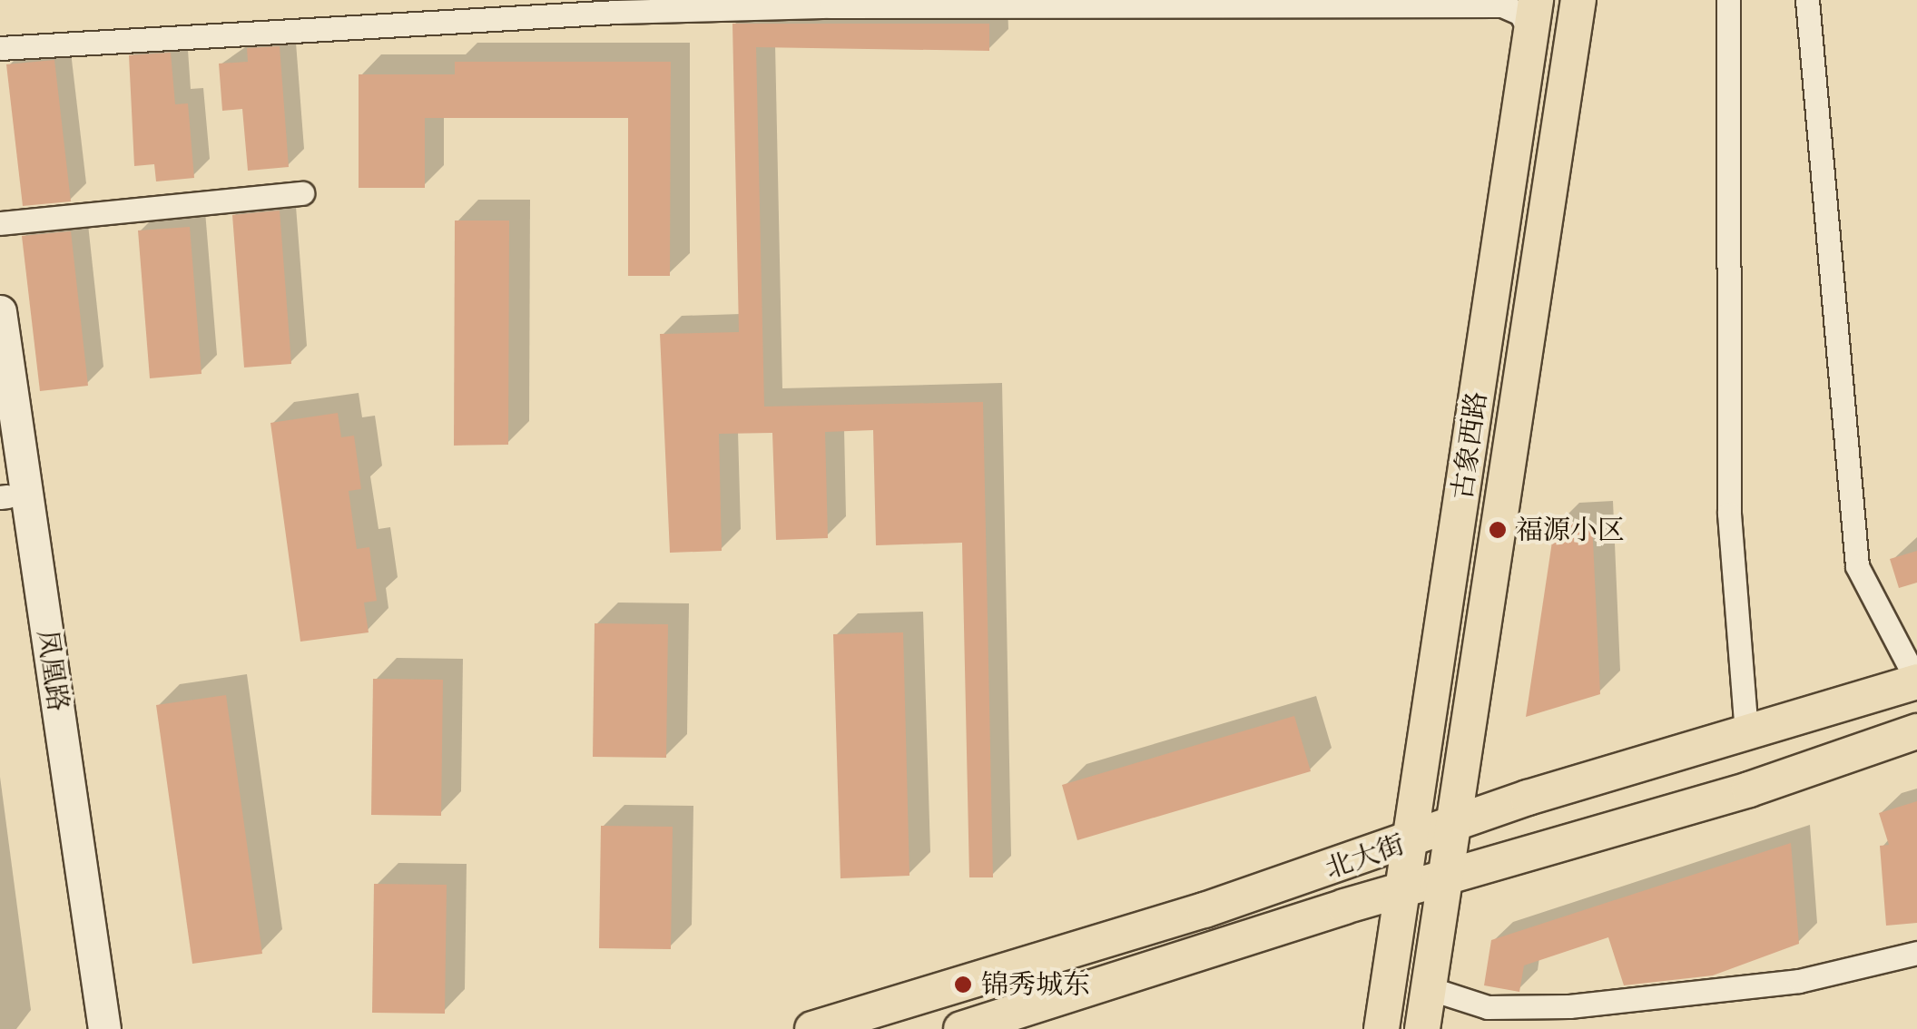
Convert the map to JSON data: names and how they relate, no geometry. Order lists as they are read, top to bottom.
{
  "streets": {
    "main road": ["古象西路", "北大街"],
    "street": ["凤凰路"]
  },
  "crossings": [
    ["古象西路", "北大街"]
  ],
  "places": ["福源小区", "锦秀城东"]
}
